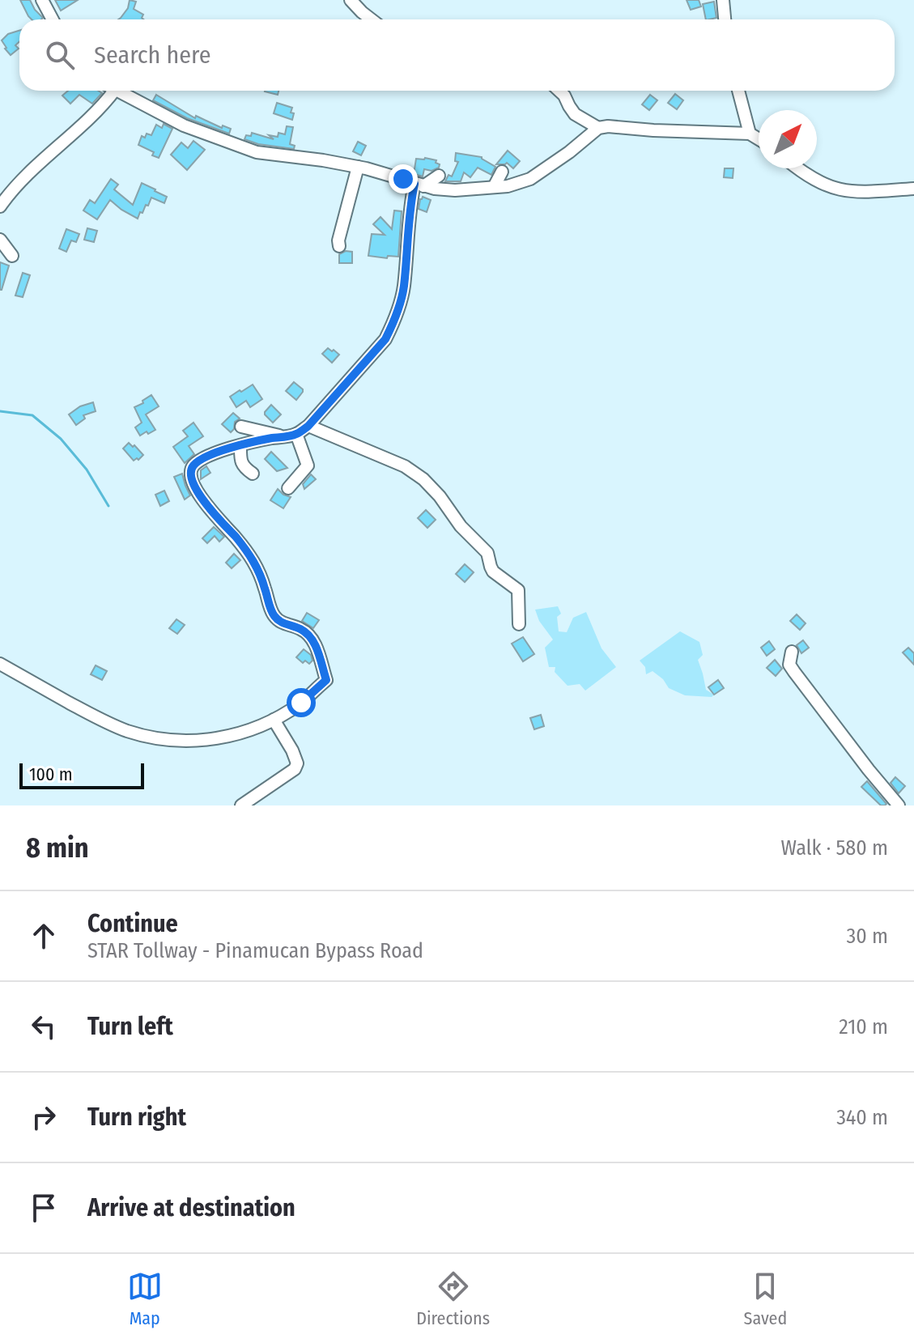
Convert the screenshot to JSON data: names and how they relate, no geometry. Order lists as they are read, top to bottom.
{
  "scale_bar": "100 m",
  "north": "top right",
  "page": {
    "search": "Search here",
    "scale": "100 m",
    "heading": ["8 min", "Walk · 580 m"],
    "list": [
      ["Continue", "STAR Tollway - Pinamucan Bypass Road", "30 m"],
      ["Turn left", "210 m"],
      ["Turn right", "340 m"],
      "Arrive at destination"
    ],
    "nav": ["Map", "Directions", "Saved"]
  }
}
